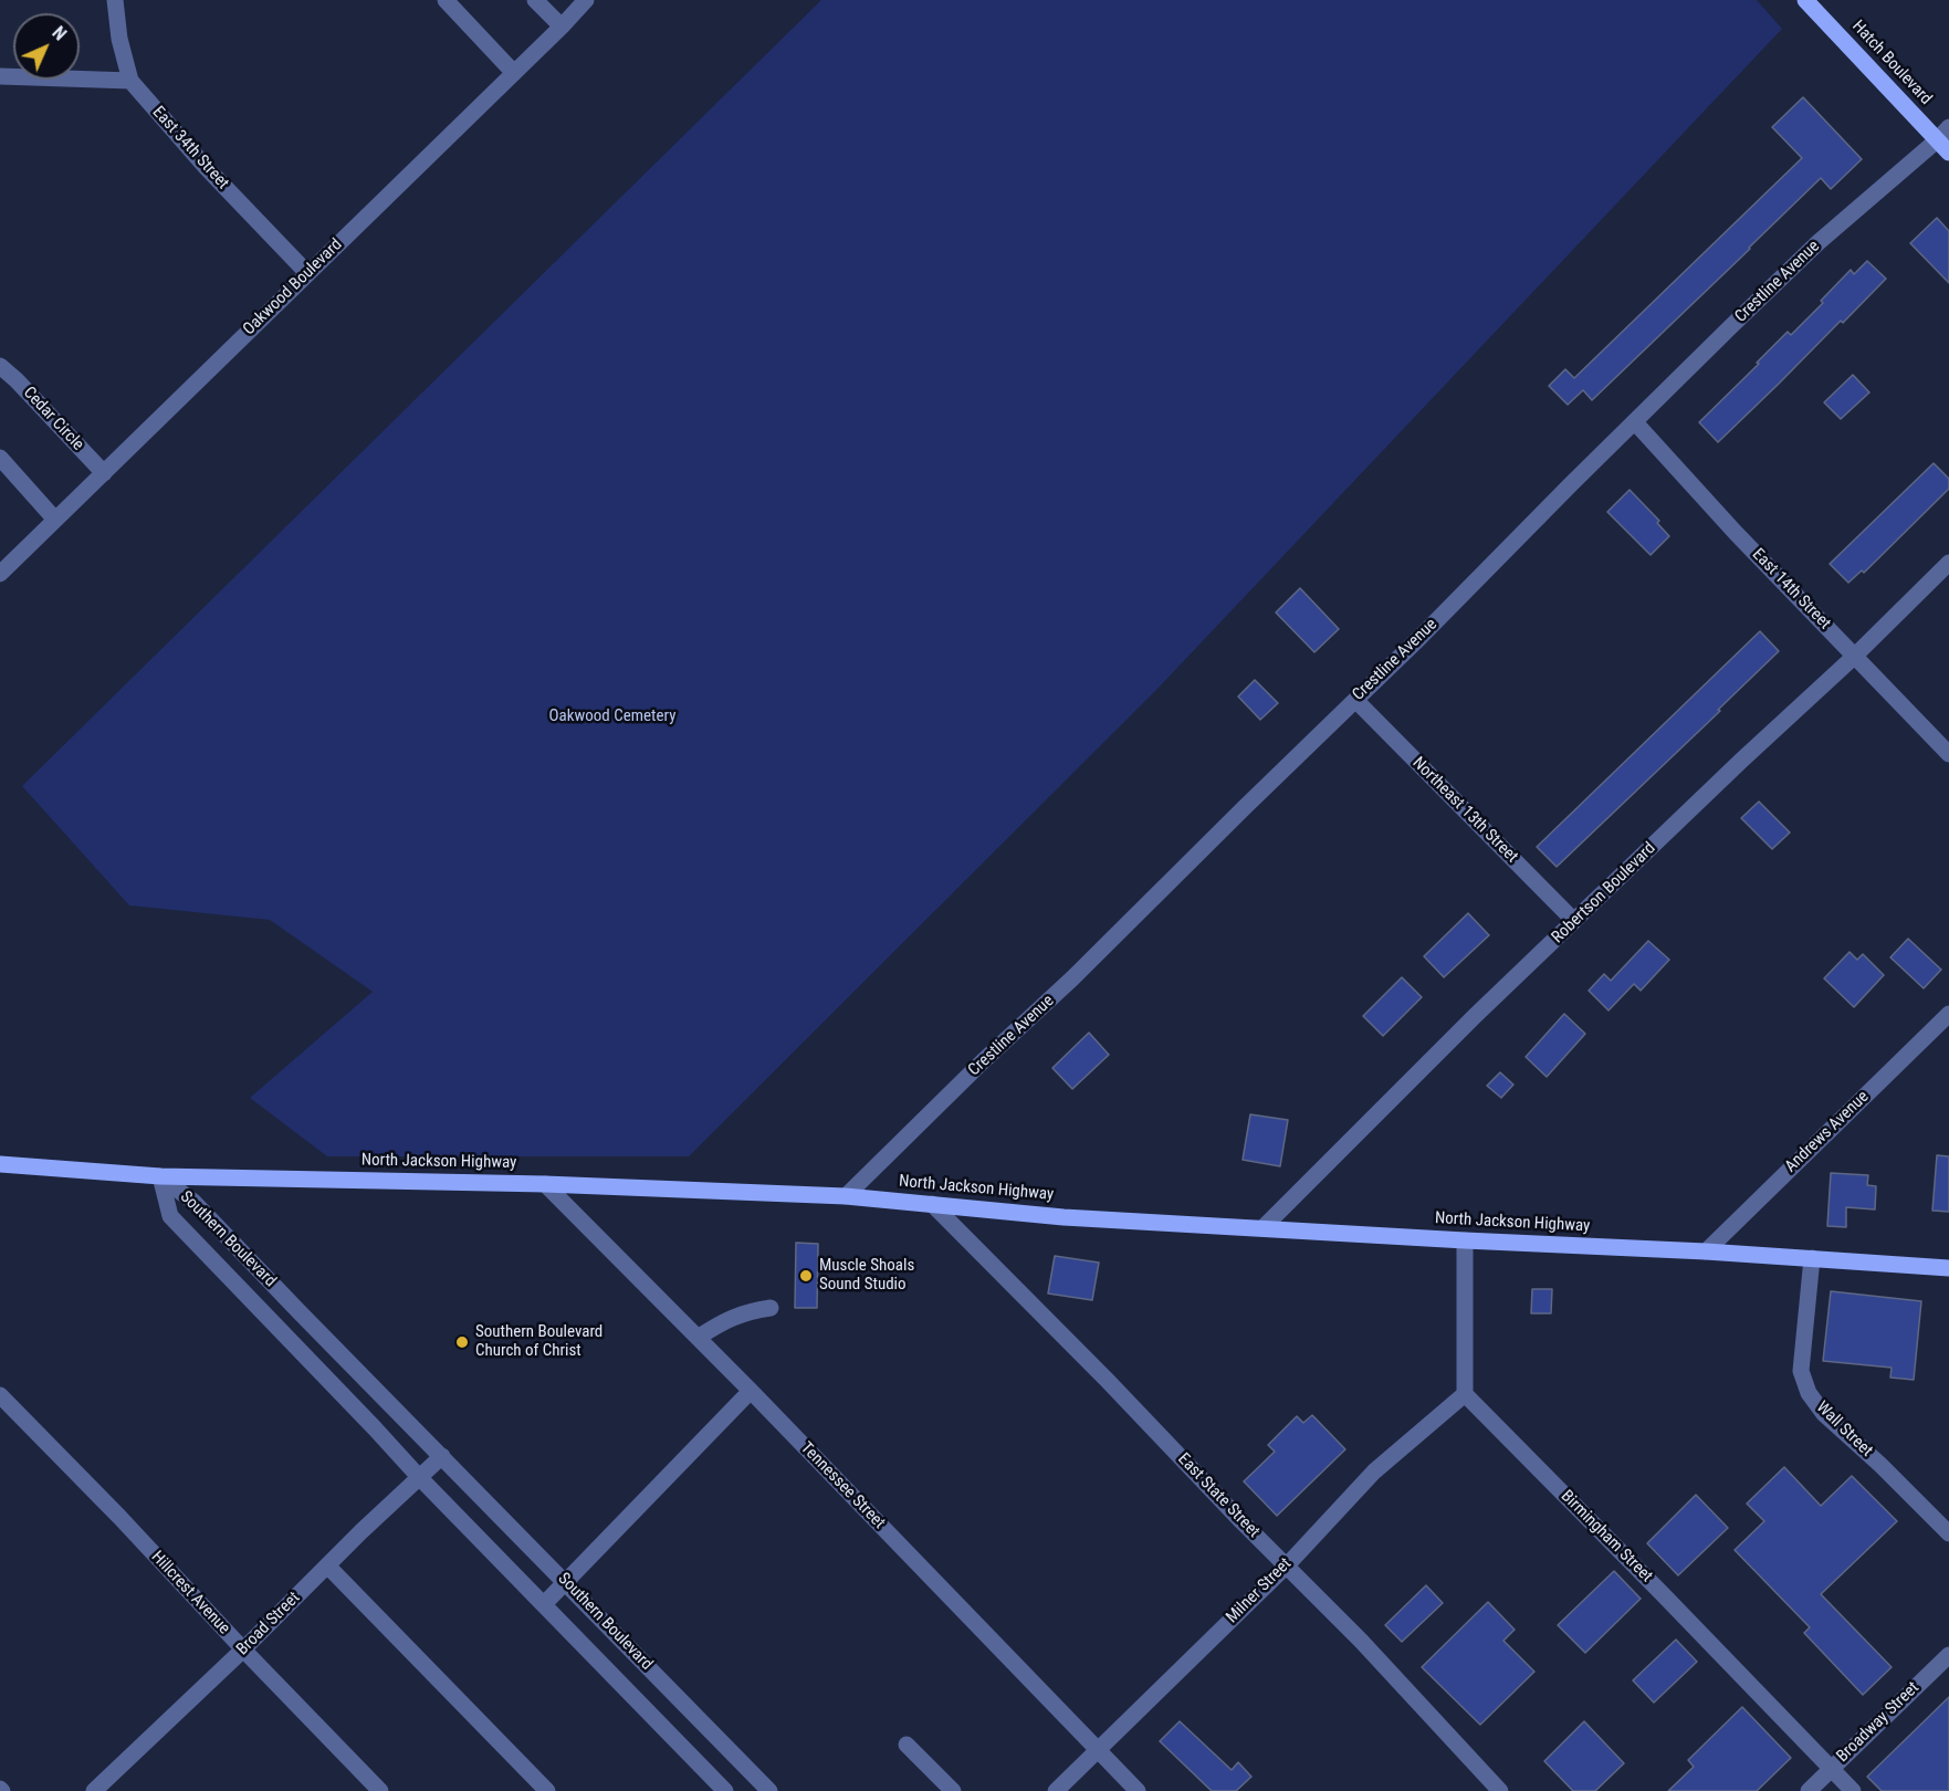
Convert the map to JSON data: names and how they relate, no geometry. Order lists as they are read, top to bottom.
{
  "streets": {
    "main road": ["Hatch Boulevard", "North Jackson Highway"],
    "street": [
      "East 34th Street",
      "Crestline Avenue",
      "Oakwood Boulevard",
      "Cedar Circle",
      "East 14th Street",
      "Northeast 13th Street",
      "Robertson Boulevard",
      "Andrews Avenue",
      "Southern Boulevard",
      "Wall Street",
      "Tennessee Street",
      "East State Street",
      "Birmingham Street",
      "Milner Street",
      "Hillcrest Avenue",
      "Broad Street",
      "Broadway Street"
    ]
  },
  "crossings": [
    ["Hatch Boulevard", "Crestline Avenue"],
    ["East 34th Street", "Oakwood Boulevard"],
    ["Crestline Avenue", "East 14th Street"],
    ["Crestline Avenue", "Northeast 13th Street"],
    ["Crestline Avenue", "North Jackson Highway"],
    ["Oakwood Boulevard", "Cedar Circle"],
    ["East 14th Street", "Robertson Boulevard"],
    ["Northeast 13th Street", "Robertson Boulevard"],
    ["Robertson Boulevard", "North Jackson Highway"],
    ["Andrews Avenue", "North Jackson Highway"],
    ["North Jackson Highway", "Southern Boulevard"],
    ["North Jackson Highway", "Wall Street"],
    ["North Jackson Highway", "Tennessee Street"],
    ["North Jackson Highway", "East State Street"],
    ["Southern Boulevard", "Broad Street"],
    ["Tennessee Street", "Milner Street"],
    ["East State Street", "Milner Street"],
    ["Birmingham Street", "Milner Street"],
    ["Birmingham Street", "Broadway Street"],
    ["Hillcrest Avenue", "Broad Street"]
  ],
  "parks": ["Oakwood Cemetery"],
  "places": ["Muscle Shoals Sound Studio", "Southern Boulevard Church of Christ"],
  "north": "top right"
}
